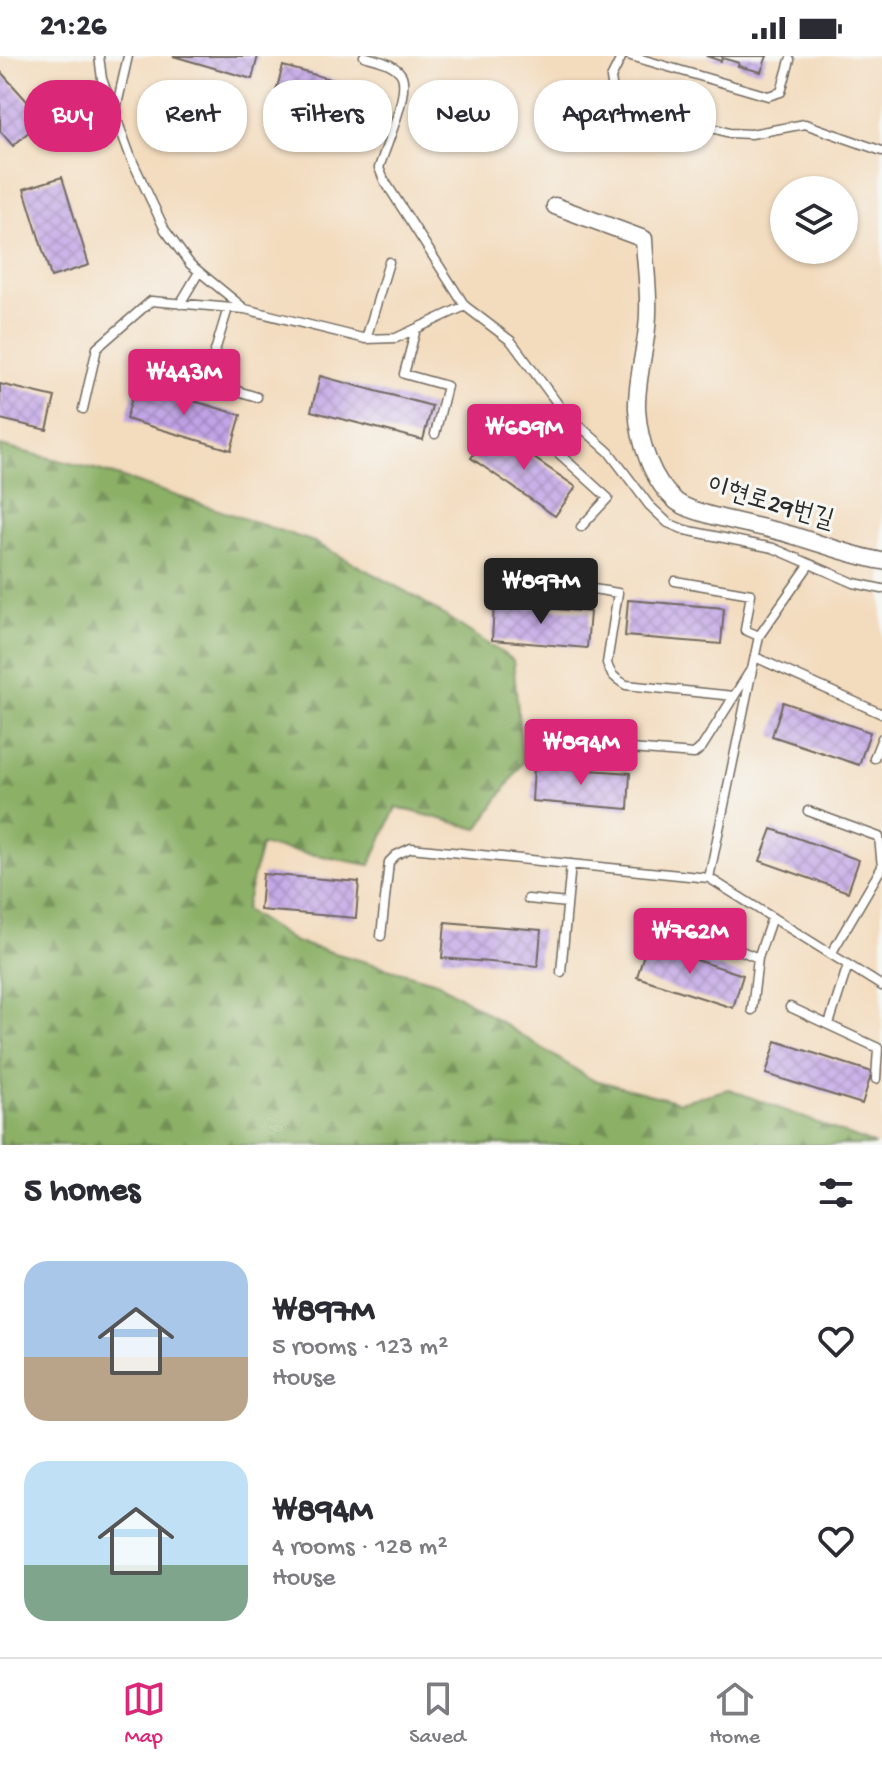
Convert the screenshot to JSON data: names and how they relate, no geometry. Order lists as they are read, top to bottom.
{
  "streets": {
    "street": ["이현로29번길"]
  },
  "page": {
    "status": "21:26",
    "chip": [
      "Buy",
      "Rent",
      "Filters",
      "New",
      "Apartment"
    ],
    "price": [
      "₩443M",
      "₩689M",
      "₩897M",
      "₩894M",
      "₩762M"
    ],
    "heading": "5 homes",
    "list": [
      {
        "name": "₩897M",
        "note": "5 rooms · 123 m² · House"
      },
      {
        "name": "₩894M",
        "note": "4 rooms · 128 m² · House"
      }
    ],
    "tabs": ["Map", "Saved", "Home"]
  }
}
